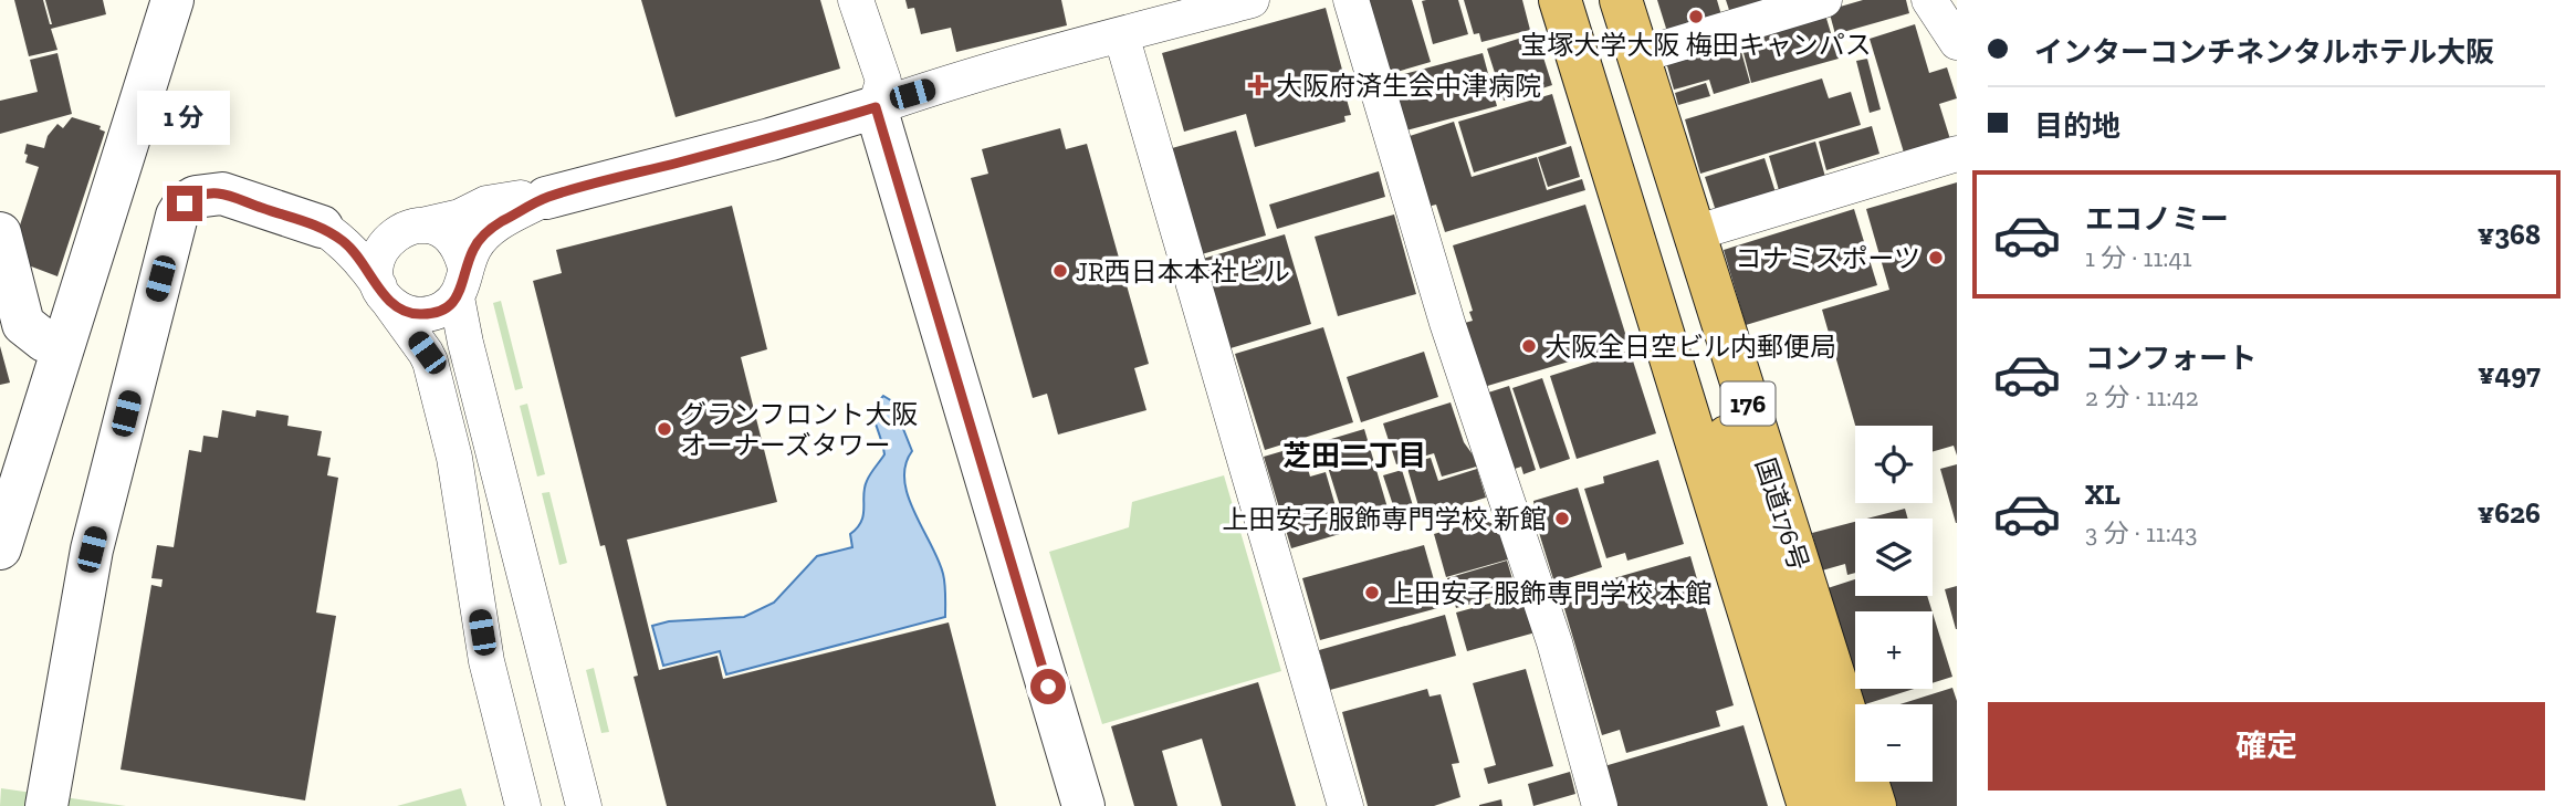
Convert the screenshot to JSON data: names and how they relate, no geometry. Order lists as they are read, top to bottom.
{
  "streets": {
    "highway": ["176", "国道176号"]
  },
  "districts": ["芝田二丁目"],
  "places": {
    "other": [
      "宝塚大学大阪 梅田キャンパス",
      "コナミスポーツ",
      "JR西日本本社ビル",
      "大阪全日空ビル内郵便局",
      "グランフロント大阪 オーナーズタワー",
      "上田安子服飾専門学校 新館",
      "上田安子服飾専門学校 本館"
    ],
    "health": ["大阪府済生会中津病院"]
  },
  "page": {
    "banner": ["インターコンチネンタルホテル大阪", "目的地"],
    "bubble": "1 分",
    "list": [
      {
        "name": "エコノミー",
        "note": "1 分 · 11:41",
        "value": "¥368"
      },
      {
        "name": "コンフォート",
        "note": "2 分 · 11:42",
        "value": "¥497"
      },
      {
        "name": "XL",
        "note": "3 分 · 11:43",
        "value": "¥626"
      }
    ],
    "map_buttons": ["+", "−"],
    "buttons": "確定"
  }
}
